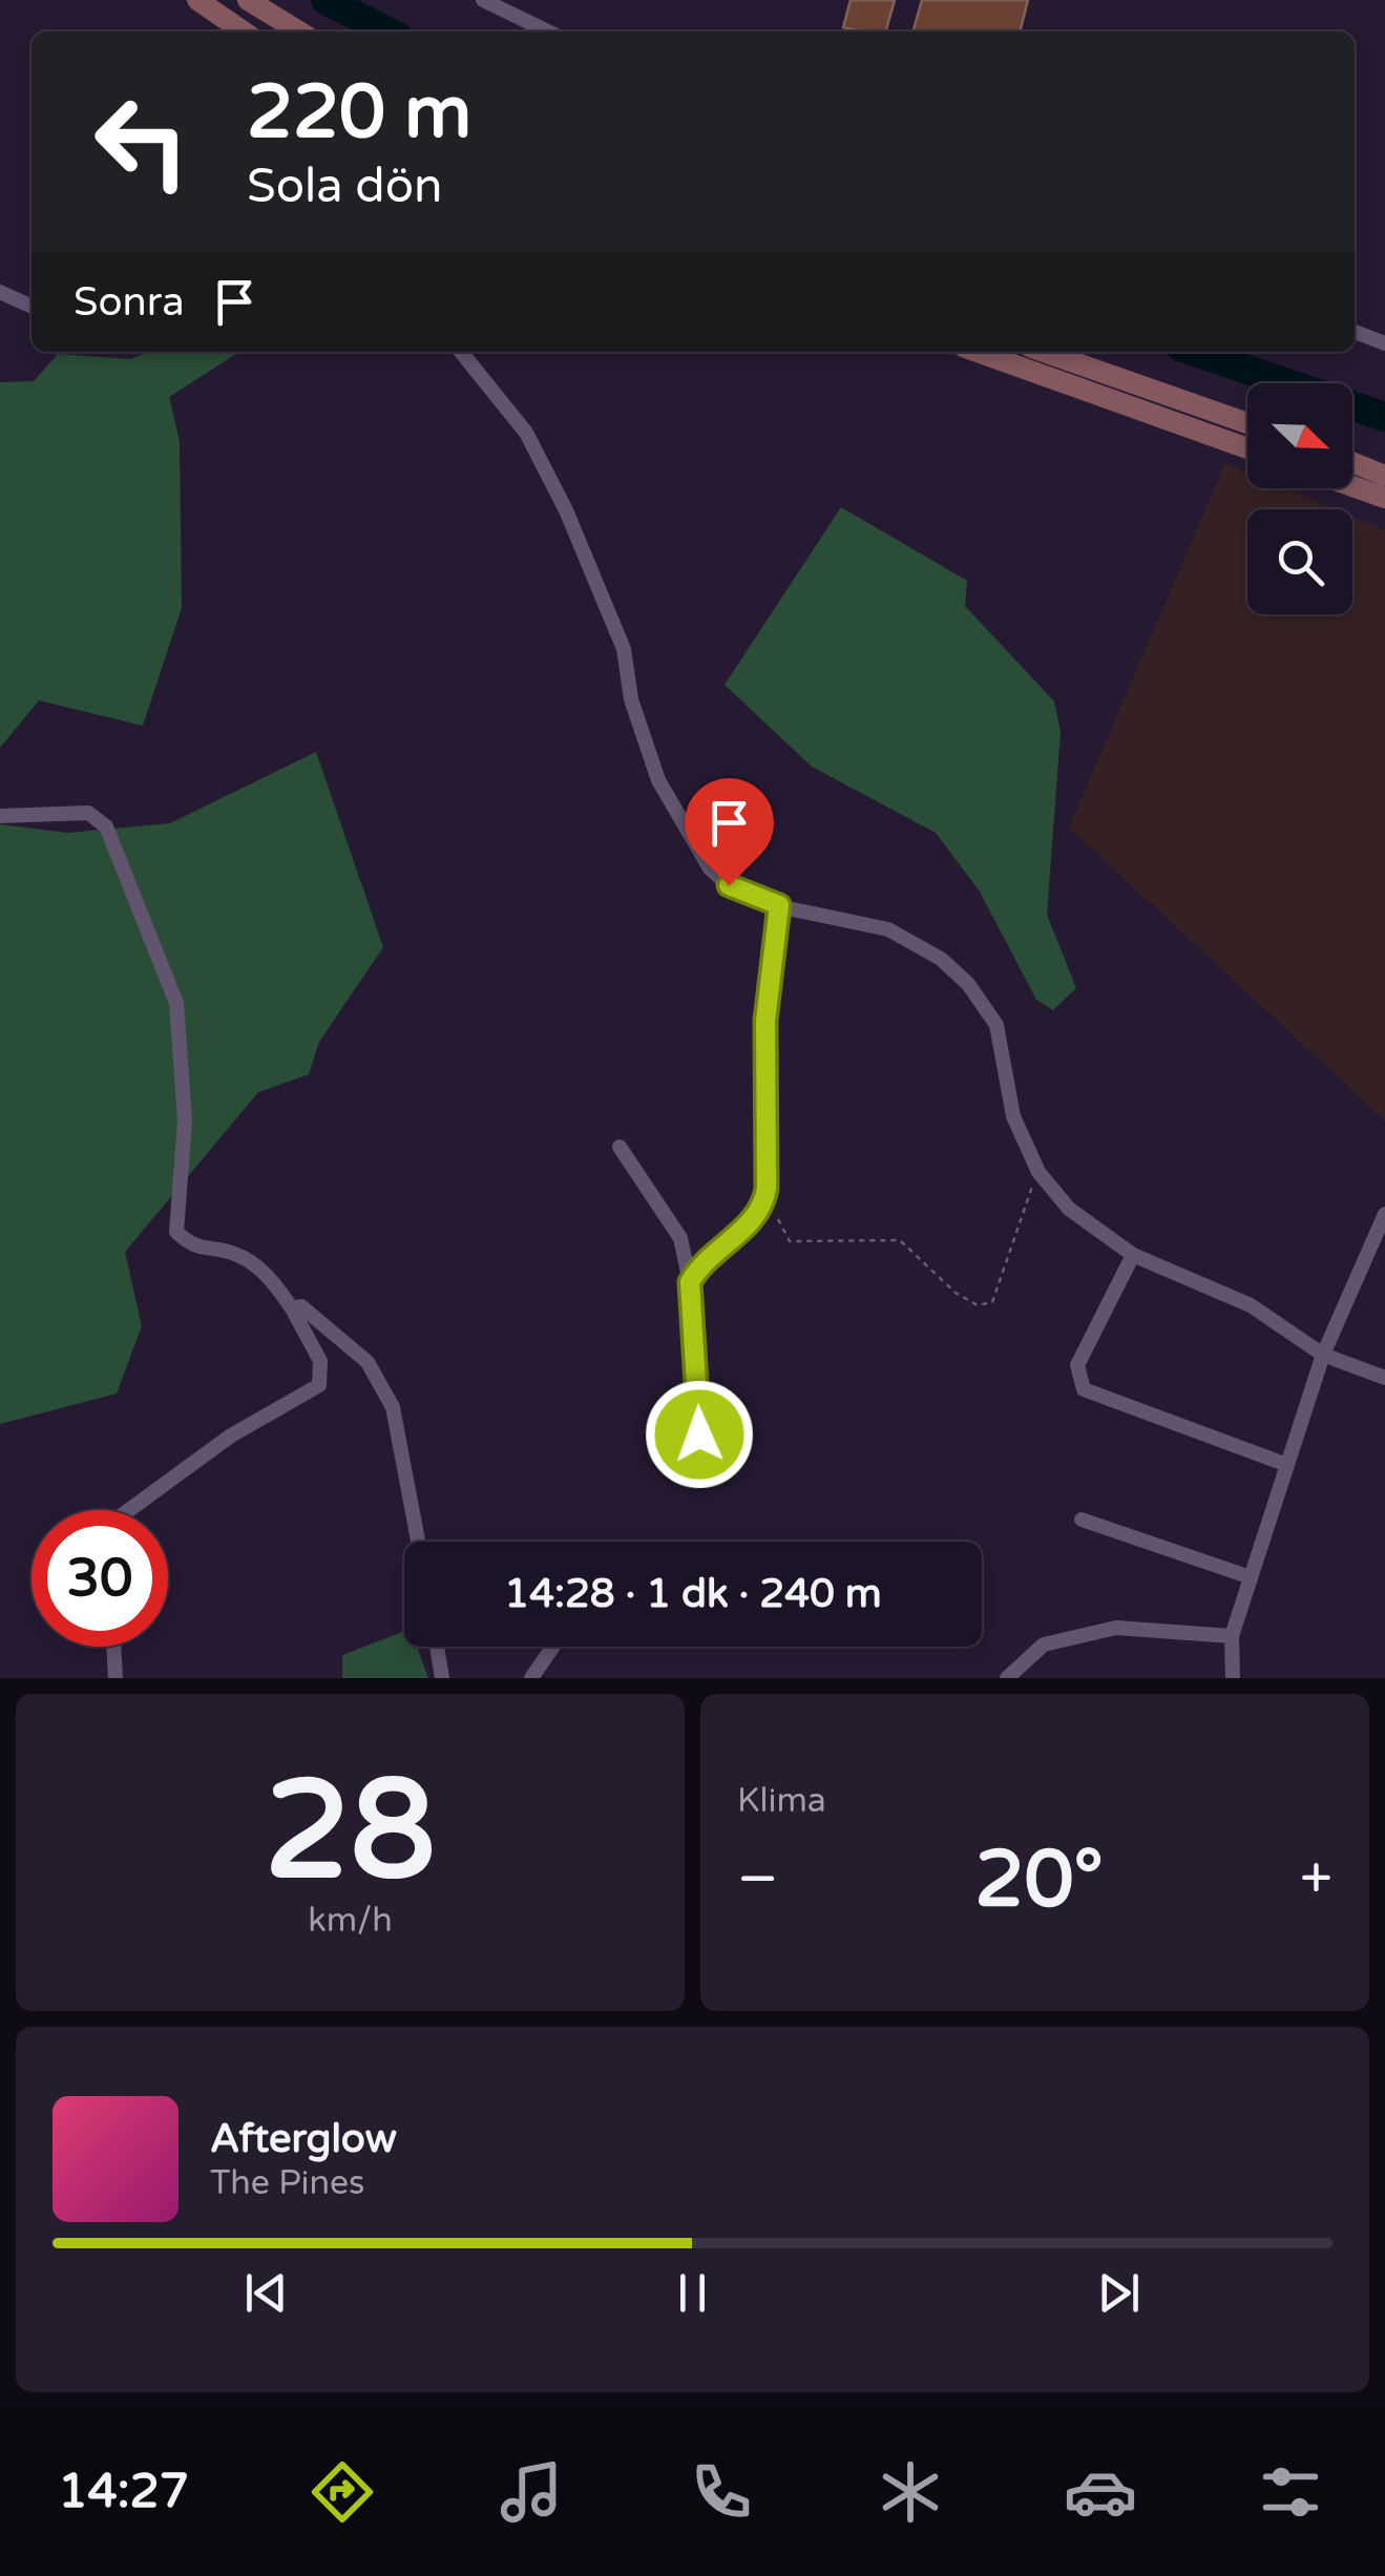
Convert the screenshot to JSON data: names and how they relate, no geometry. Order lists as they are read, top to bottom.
{
  "north": "bottom right",
  "page": {
    "turn": ["220 m", "Sola dön"],
    "then": "Sonra",
    "limit": "30",
    "trip": "14:28 · 1 dk · 240 m",
    "tile": [
      ["28", "km/h"],
      "Klima"
    ],
    "heat": ["−", "20°", "+"],
    "song": ["Afterglow", "The Pines"],
    "tabs": "14:27"
  }
}
